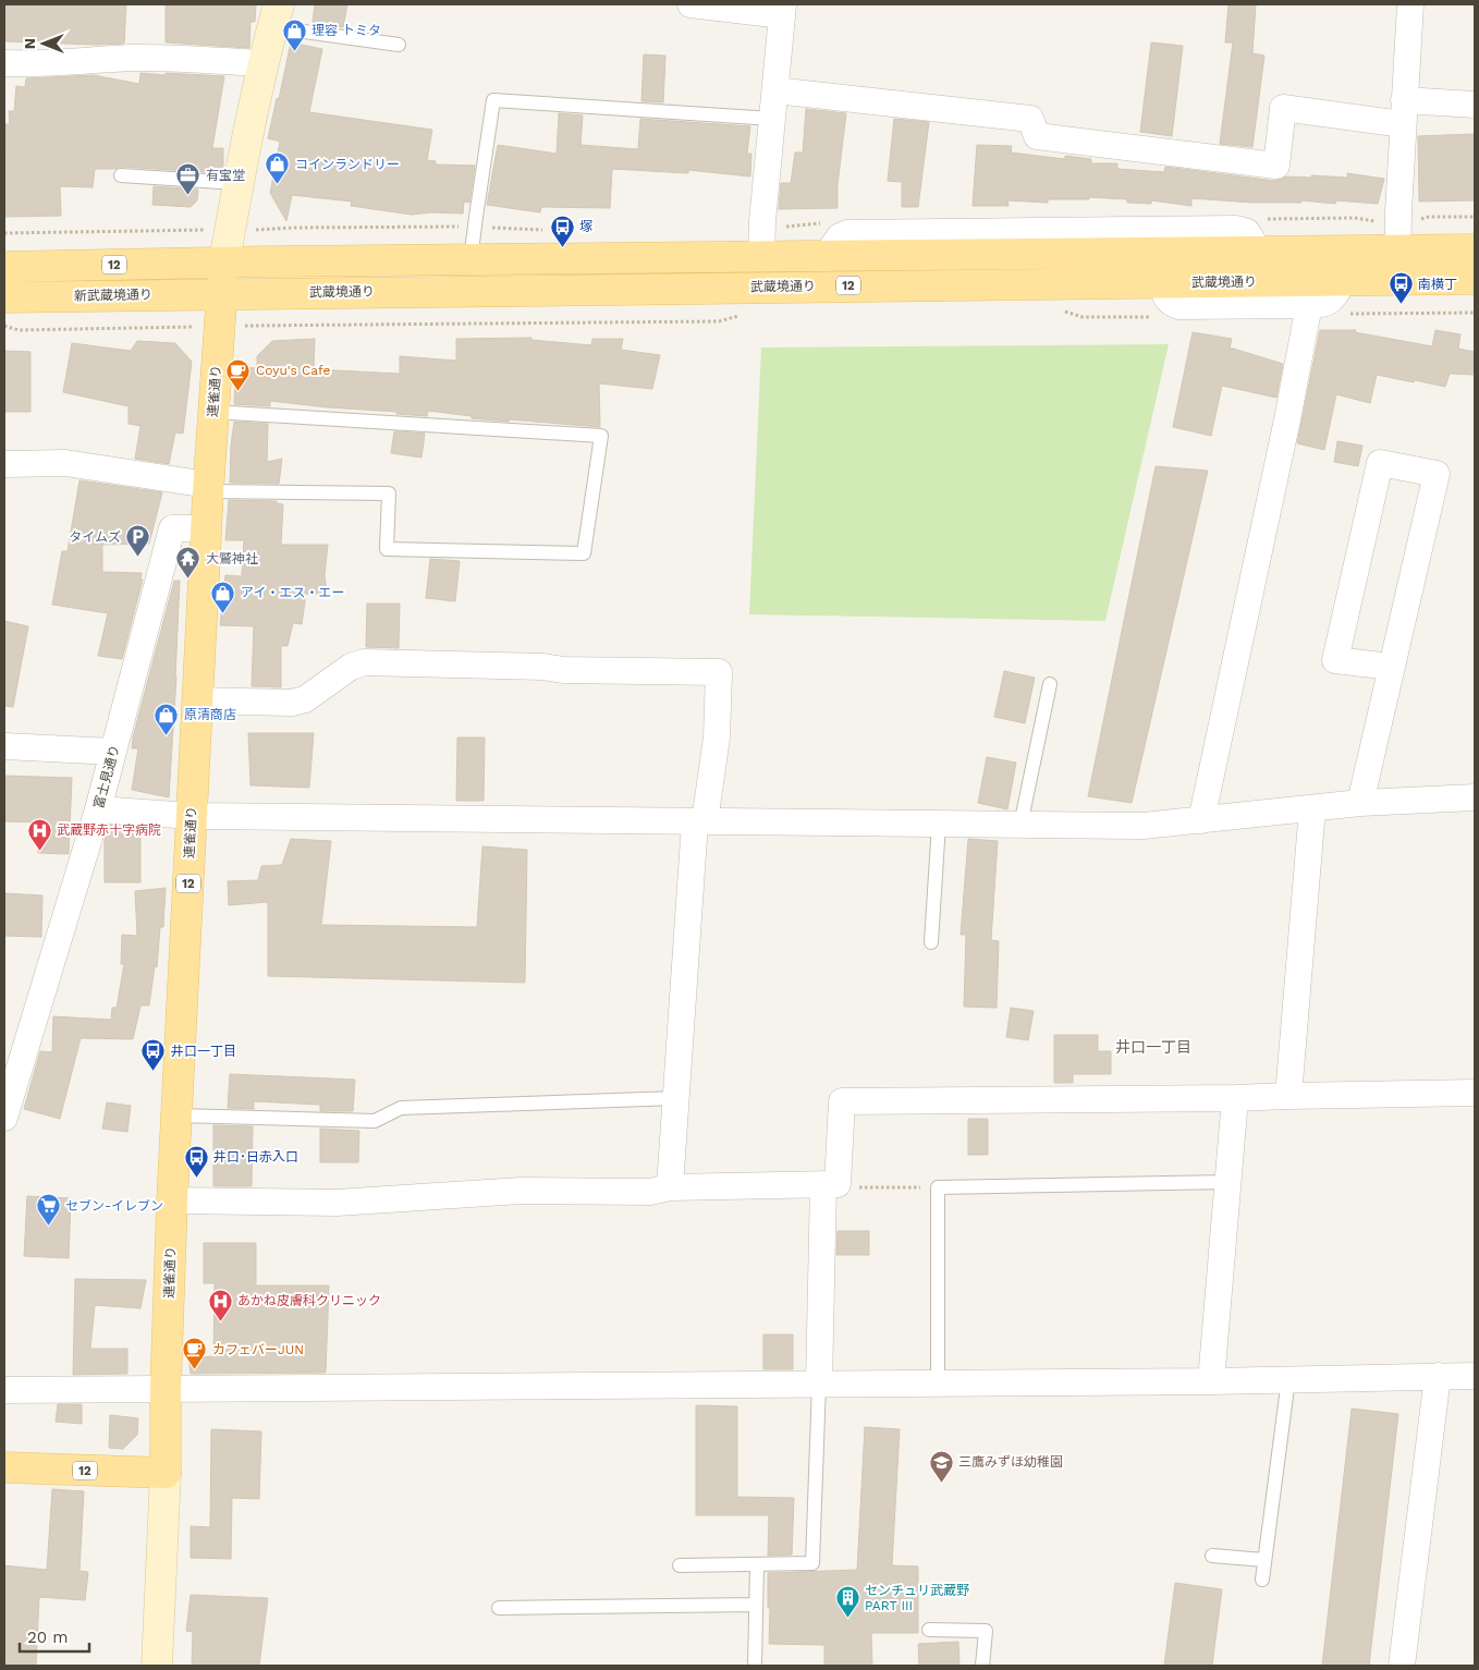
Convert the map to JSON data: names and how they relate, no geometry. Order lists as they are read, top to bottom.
{
  "streets": {
    "main road": [
      "12",
      "武蔵境通り",
      "新武蔵境通り",
      "連雀通り"
    ],
    "street": ["富士見通り"]
  },
  "crossings": [
    ["12", "連雀通り"],
    ["武蔵境通り", "新武蔵境通り"],
    ["武蔵境通り", "連雀通り"],
    ["新武蔵境通り", "連雀通り"],
    ["連雀通り", "富士見通り"]
  ],
  "districts": ["井口一丁目"],
  "places": {
    "shop": [
      "理容 トミタ",
      "コインランドリー",
      "アイ・エス・エー",
      "原清商店"
    ],
    "office": ["有宝堂"],
    "bus stop": [
      "塚",
      "南横丁",
      "井口一丁目",
      "井口･日赤入口"
    ],
    "cafe": ["Coyu's Cafe", "カフェバーJUN"],
    "parking": ["タイムズ"],
    "temple": ["大鷲神社"],
    "hospital": ["武蔵野赤十字病院", "あかね皮膚科クリニック"],
    "supermarket": ["セブン-イレブン"],
    "school or university": ["三鷹みずほ幼稚園"],
    "building": ["センチュリ武蔵野 PART III"]
  },
  "scale_bar": "20 m",
  "north": "left"
}
